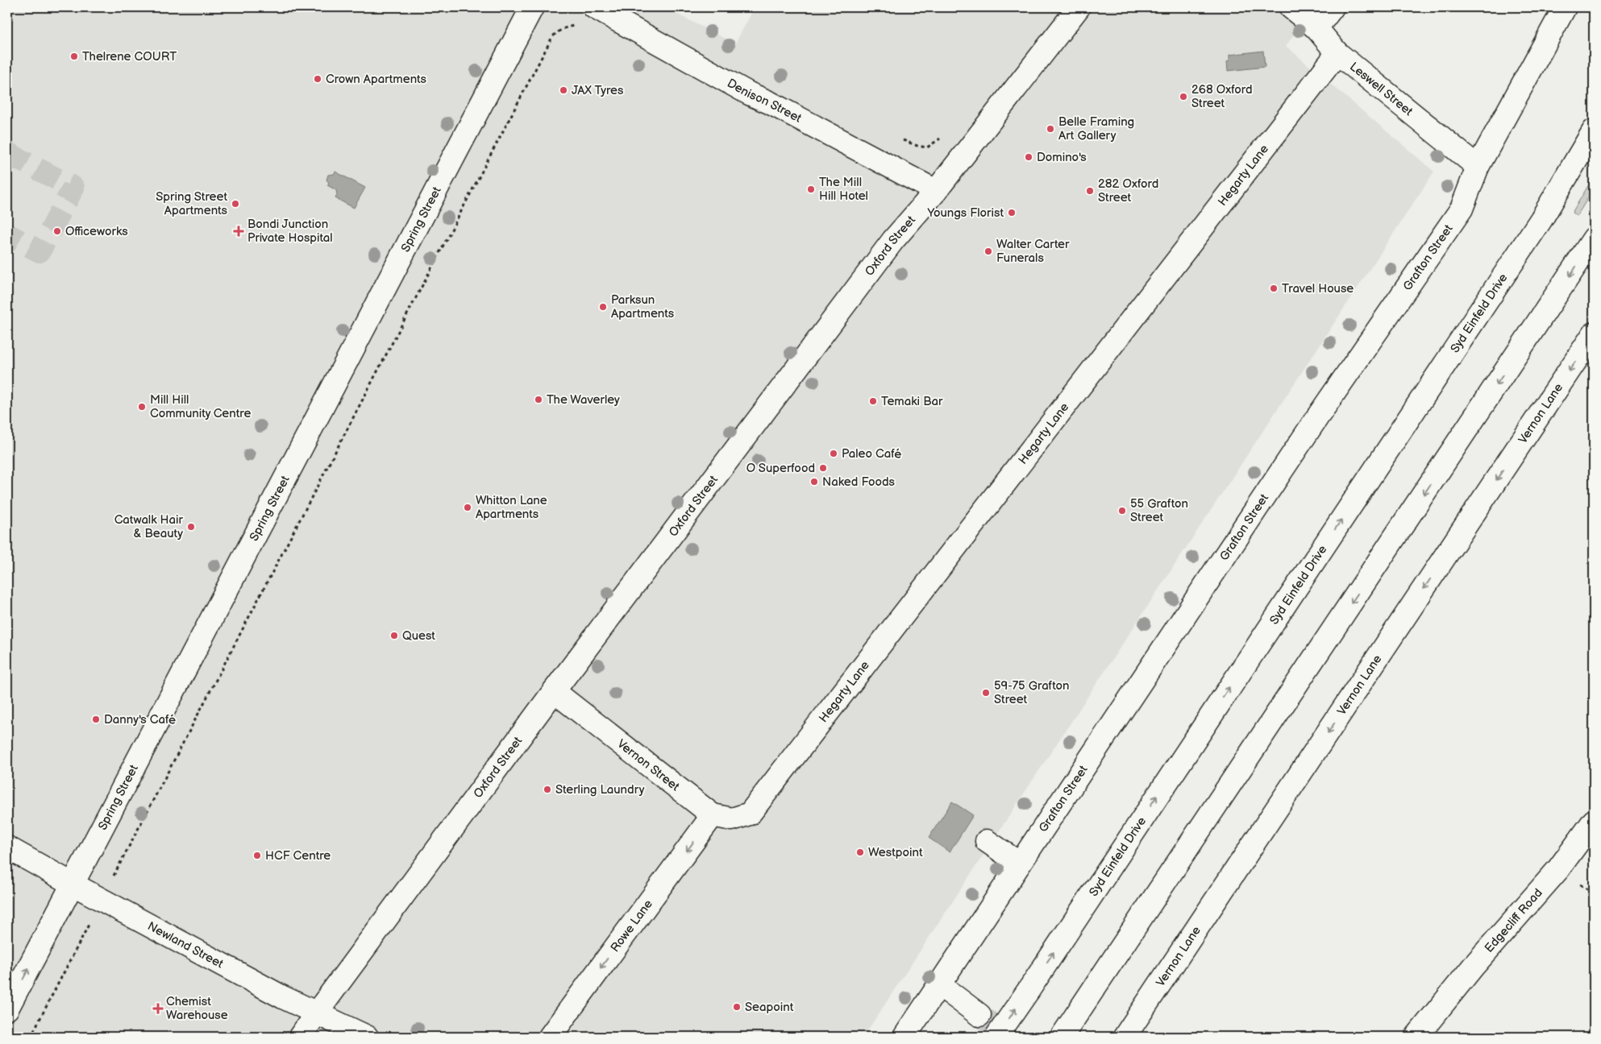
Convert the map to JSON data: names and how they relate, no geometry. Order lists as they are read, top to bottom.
{
  "streets": {
    "street": [
      "Leswell Street",
      "Denison Street",
      "Hegarty Lane",
      "Spring Street",
      "Oxford Street",
      "Grafton Street",
      "Syd Einfeld Drive",
      "Vernon Lane",
      "Vernon Street",
      "Edgecliff Road",
      "Rowe Lane",
      "Newland Street"
    ]
  },
  "crossings": [
    ["Leswell Street", "Hegarty Lane"],
    ["Leswell Street", "Grafton Street"],
    ["Denison Street", "Oxford Street"],
    ["Hegarty Lane", "Vernon Street"],
    ["Spring Street", "Newland Street"],
    ["Oxford Street", "Vernon Street"],
    ["Oxford Street", "Newland Street"],
    ["Vernon Street", "Rowe Lane"]
  ],
  "one_way": ["Rowe Lane"],
  "places": {
    "other": [
      "Thelrene COURT",
      "Crown Apartments",
      "JAX Tyres",
      "268 Oxford Street",
      "Belle Framing Art Gallery",
      "Domino's",
      "The Mill Hill Hotel",
      "282 Oxford Street",
      "Spring Street Apartments",
      "Youngs Florist",
      "Officeworks",
      "Walter Carter Funerals",
      "Travel House",
      "Parksun Apartments",
      "The Waverley",
      "Temaki Bar",
      "Mill Hill Community Centre",
      "Paleo Café",
      "O Superfood",
      "Naked Foods",
      "Whitton Lane Apartments",
      "55 Grafton Street",
      "Catwalk Hair & Beauty",
      "Quest",
      "59-75 Grafton Street",
      "Danny's Café",
      "Sterling Laundry",
      "Westpoint",
      "HCF Centre",
      "Seapoint"
    ],
    "health": ["Bondi Junction Private Hospital", "Chemist Warehouse"]
  }
}
